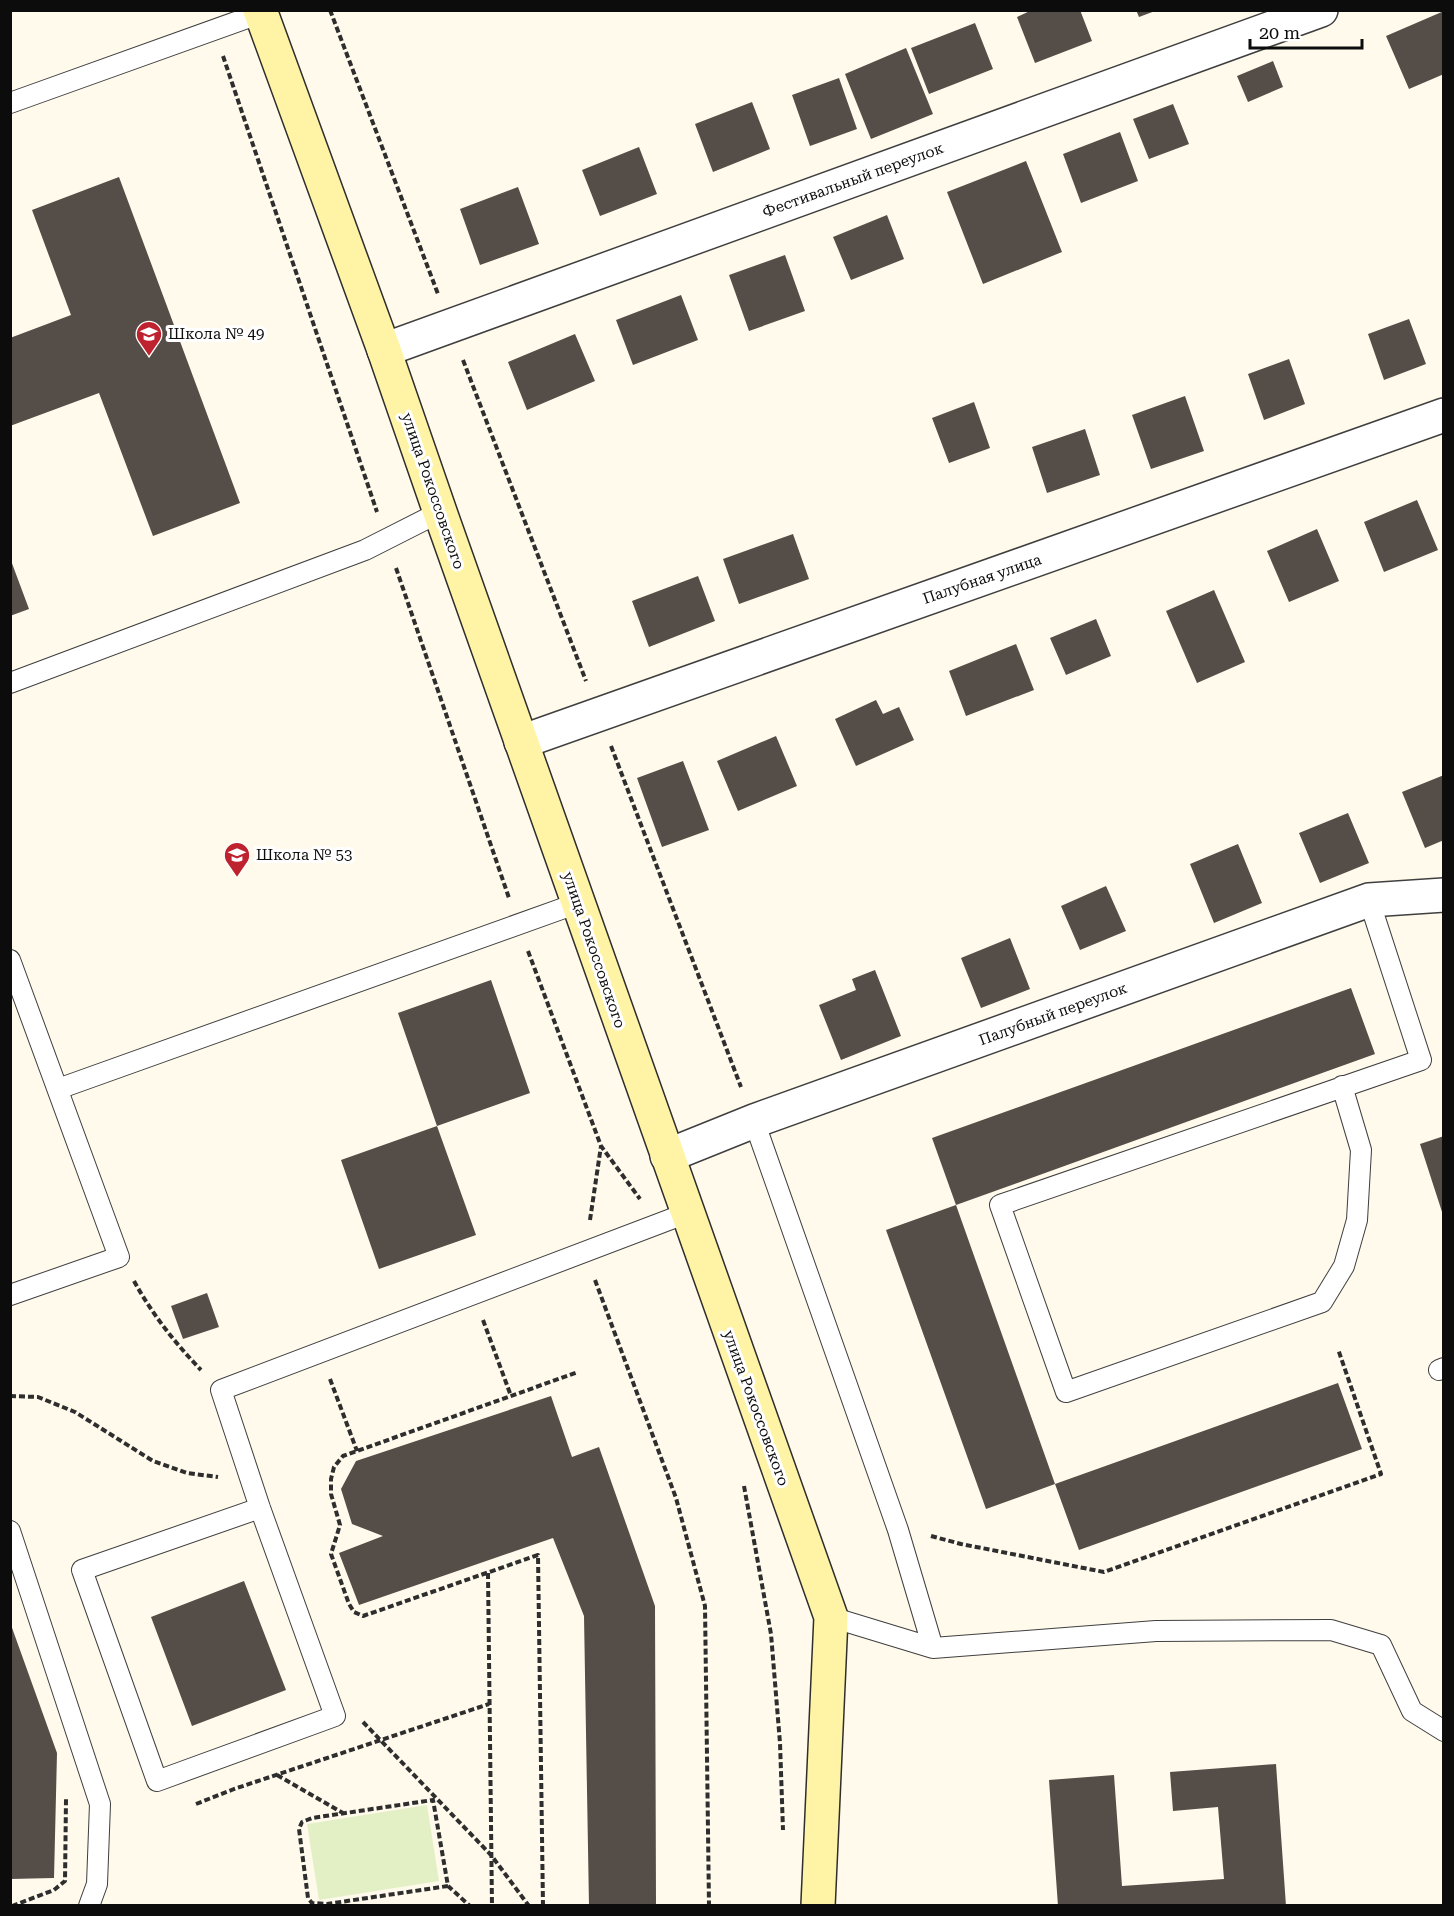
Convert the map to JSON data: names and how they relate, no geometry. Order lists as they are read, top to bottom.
{
  "streets": {
    "street": [
      "Фестивальный переулок",
      "улица Рокоссовского",
      "Палубная улица",
      "Палубный переулок"
    ]
  },
  "crossings": [
    ["Фестивальный переулок", "улица Рокоссовского"],
    ["улица Рокоссовского", "Палубная улица"],
    ["улица Рокоссовского", "Палубный переулок"]
  ],
  "places": {
    "school or university": ["Школа № 49", "Школа № 53"]
  },
  "scale_bar": "20 m"
}
